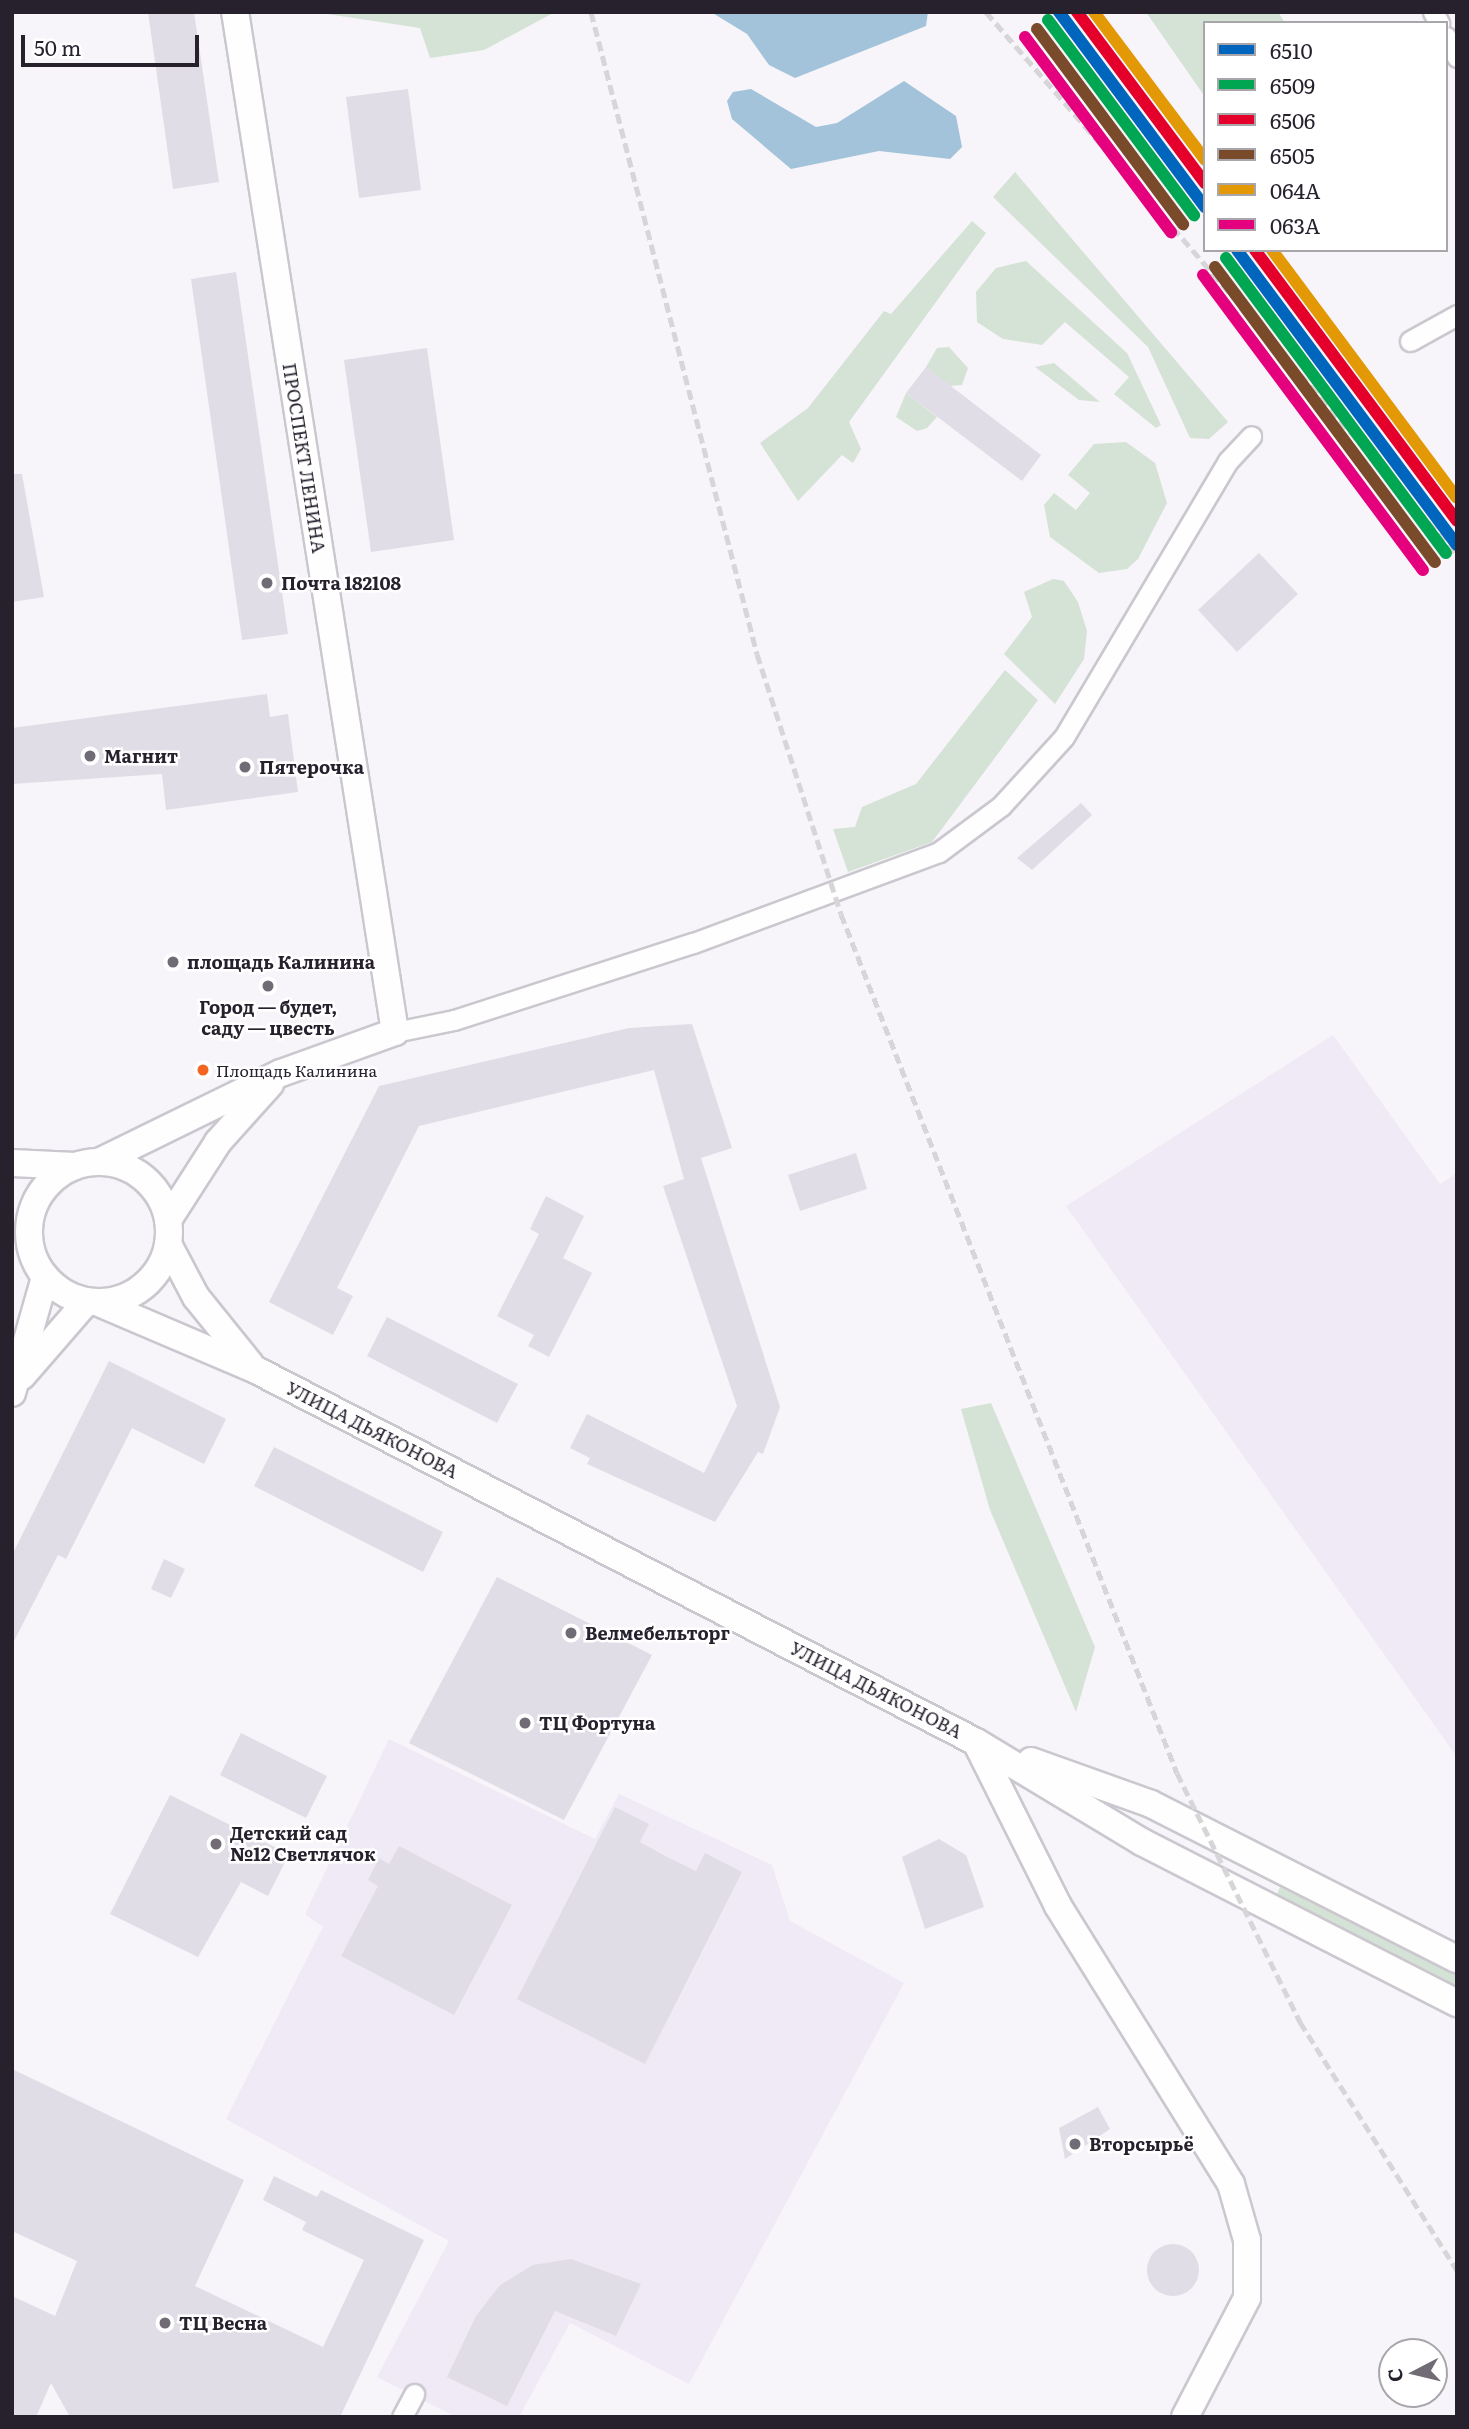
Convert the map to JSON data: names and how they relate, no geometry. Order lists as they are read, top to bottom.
{
  "streets": {
    "main road": ["ПРОСПЕКТ ЛЕНИНА", "УЛИЦА ДЬЯКОНОВА"]
  },
  "places": [
    "Почта 182108",
    "Магнит",
    "Пятерочка",
    "площадь Калинина",
    "Город — будет, саду — цвесть",
    "Площадь Калинина",
    "Велмебельторг",
    "ТЦ Фортуна",
    "Детский сад №12 Светлячок",
    "Вторсырьё",
    "ТЦ Весна"
  ],
  "lines": [
    "transit line 6510",
    "transit line 6506",
    "transit line 064А",
    "transit line 6509",
    "transit line 6505",
    "transit line 063А"
  ],
  "legend": [
    "6510",
    "6509",
    "6506",
    "6505",
    "064А",
    "063А"
  ],
  "scale_bar": "50 m",
  "north": "left"
}
